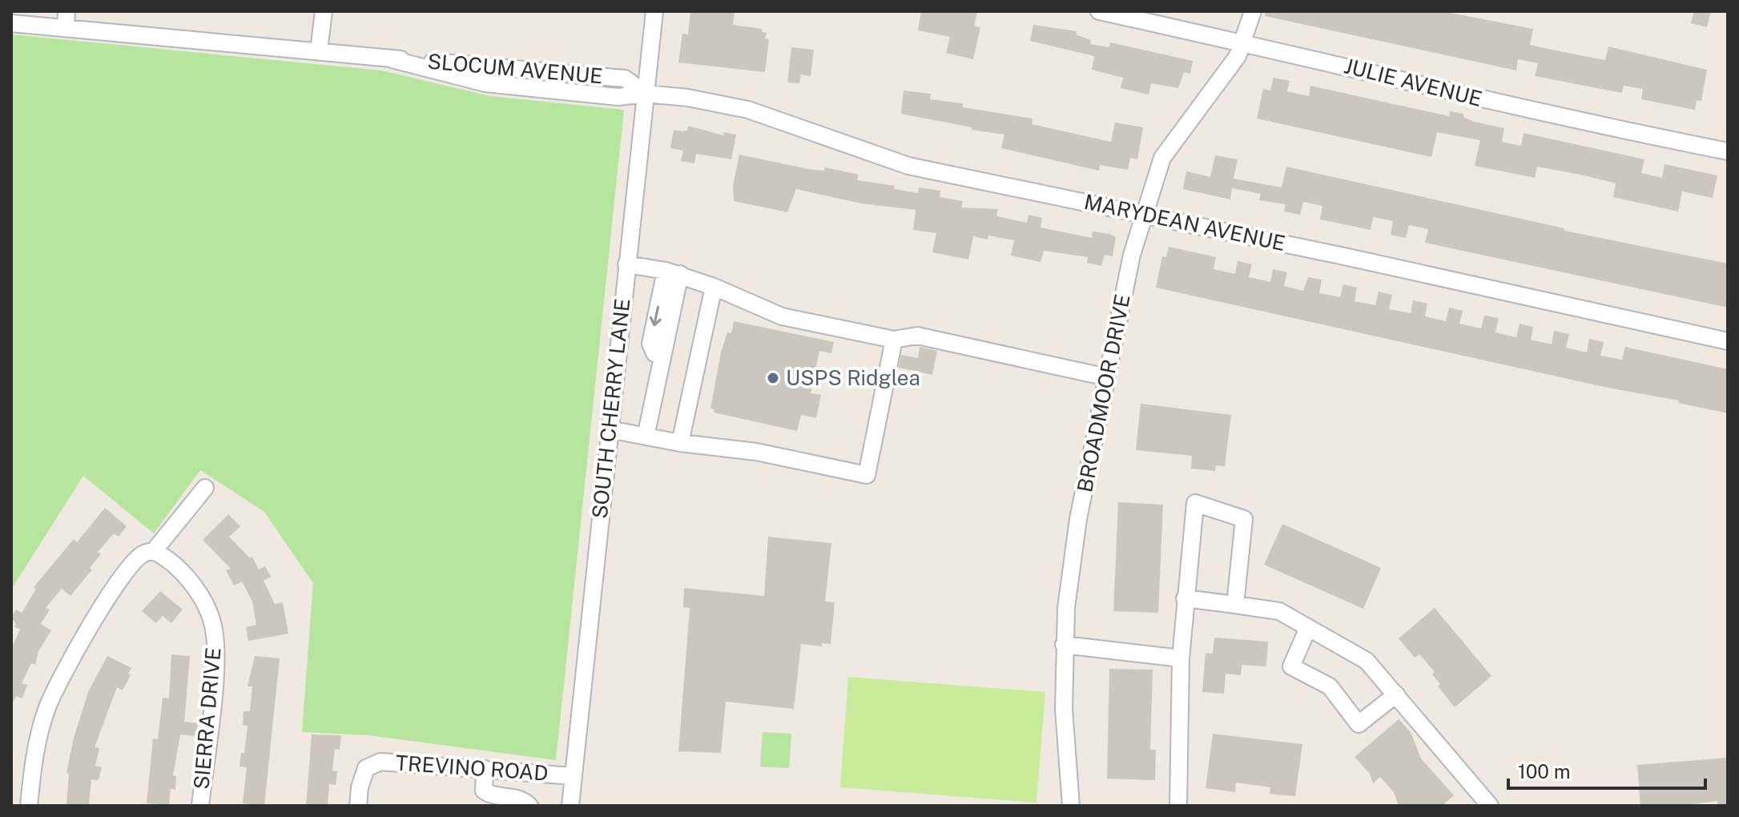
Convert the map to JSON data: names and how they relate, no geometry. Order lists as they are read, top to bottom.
{
  "streets": {
    "street": [
      "SLOCUM AVENUE",
      "JULIE AVENUE",
      "MARYDEAN AVENUE",
      "BROADMOOR DRIVE",
      "SOUTH CHERRY LANE",
      "SIERRA DRIVE",
      "TREVINO ROAD"
    ]
  },
  "crossings": [
    ["SLOCUM AVENUE", "MARYDEAN AVENUE"],
    ["SLOCUM AVENUE", "SOUTH CHERRY LANE"],
    ["JULIE AVENUE", "BROADMOOR DRIVE"],
    ["MARYDEAN AVENUE", "BROADMOOR DRIVE"],
    ["MARYDEAN AVENUE", "SOUTH CHERRY LANE"],
    ["SOUTH CHERRY LANE", "TREVINO ROAD"]
  ],
  "places": ["USPS Ridglea"],
  "scale_bar": "100 m"
}
